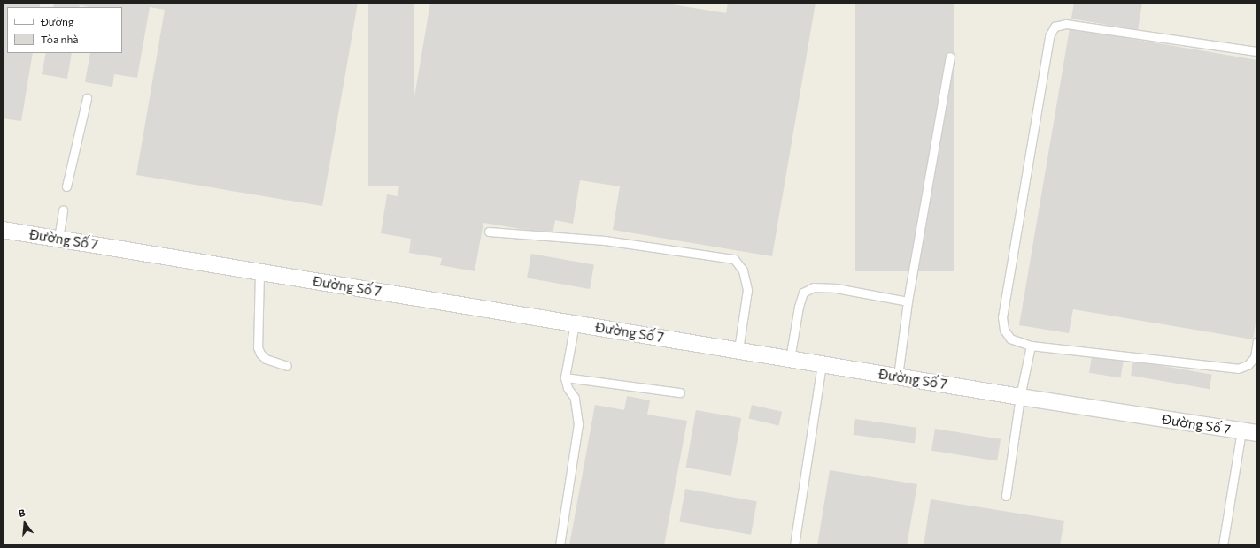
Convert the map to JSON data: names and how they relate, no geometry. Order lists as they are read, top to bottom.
{
  "streets": {
    "street": ["Đường Số 7"]
  },
  "legend": ["Đường", "Tòa nhà"],
  "north": "top"
}
